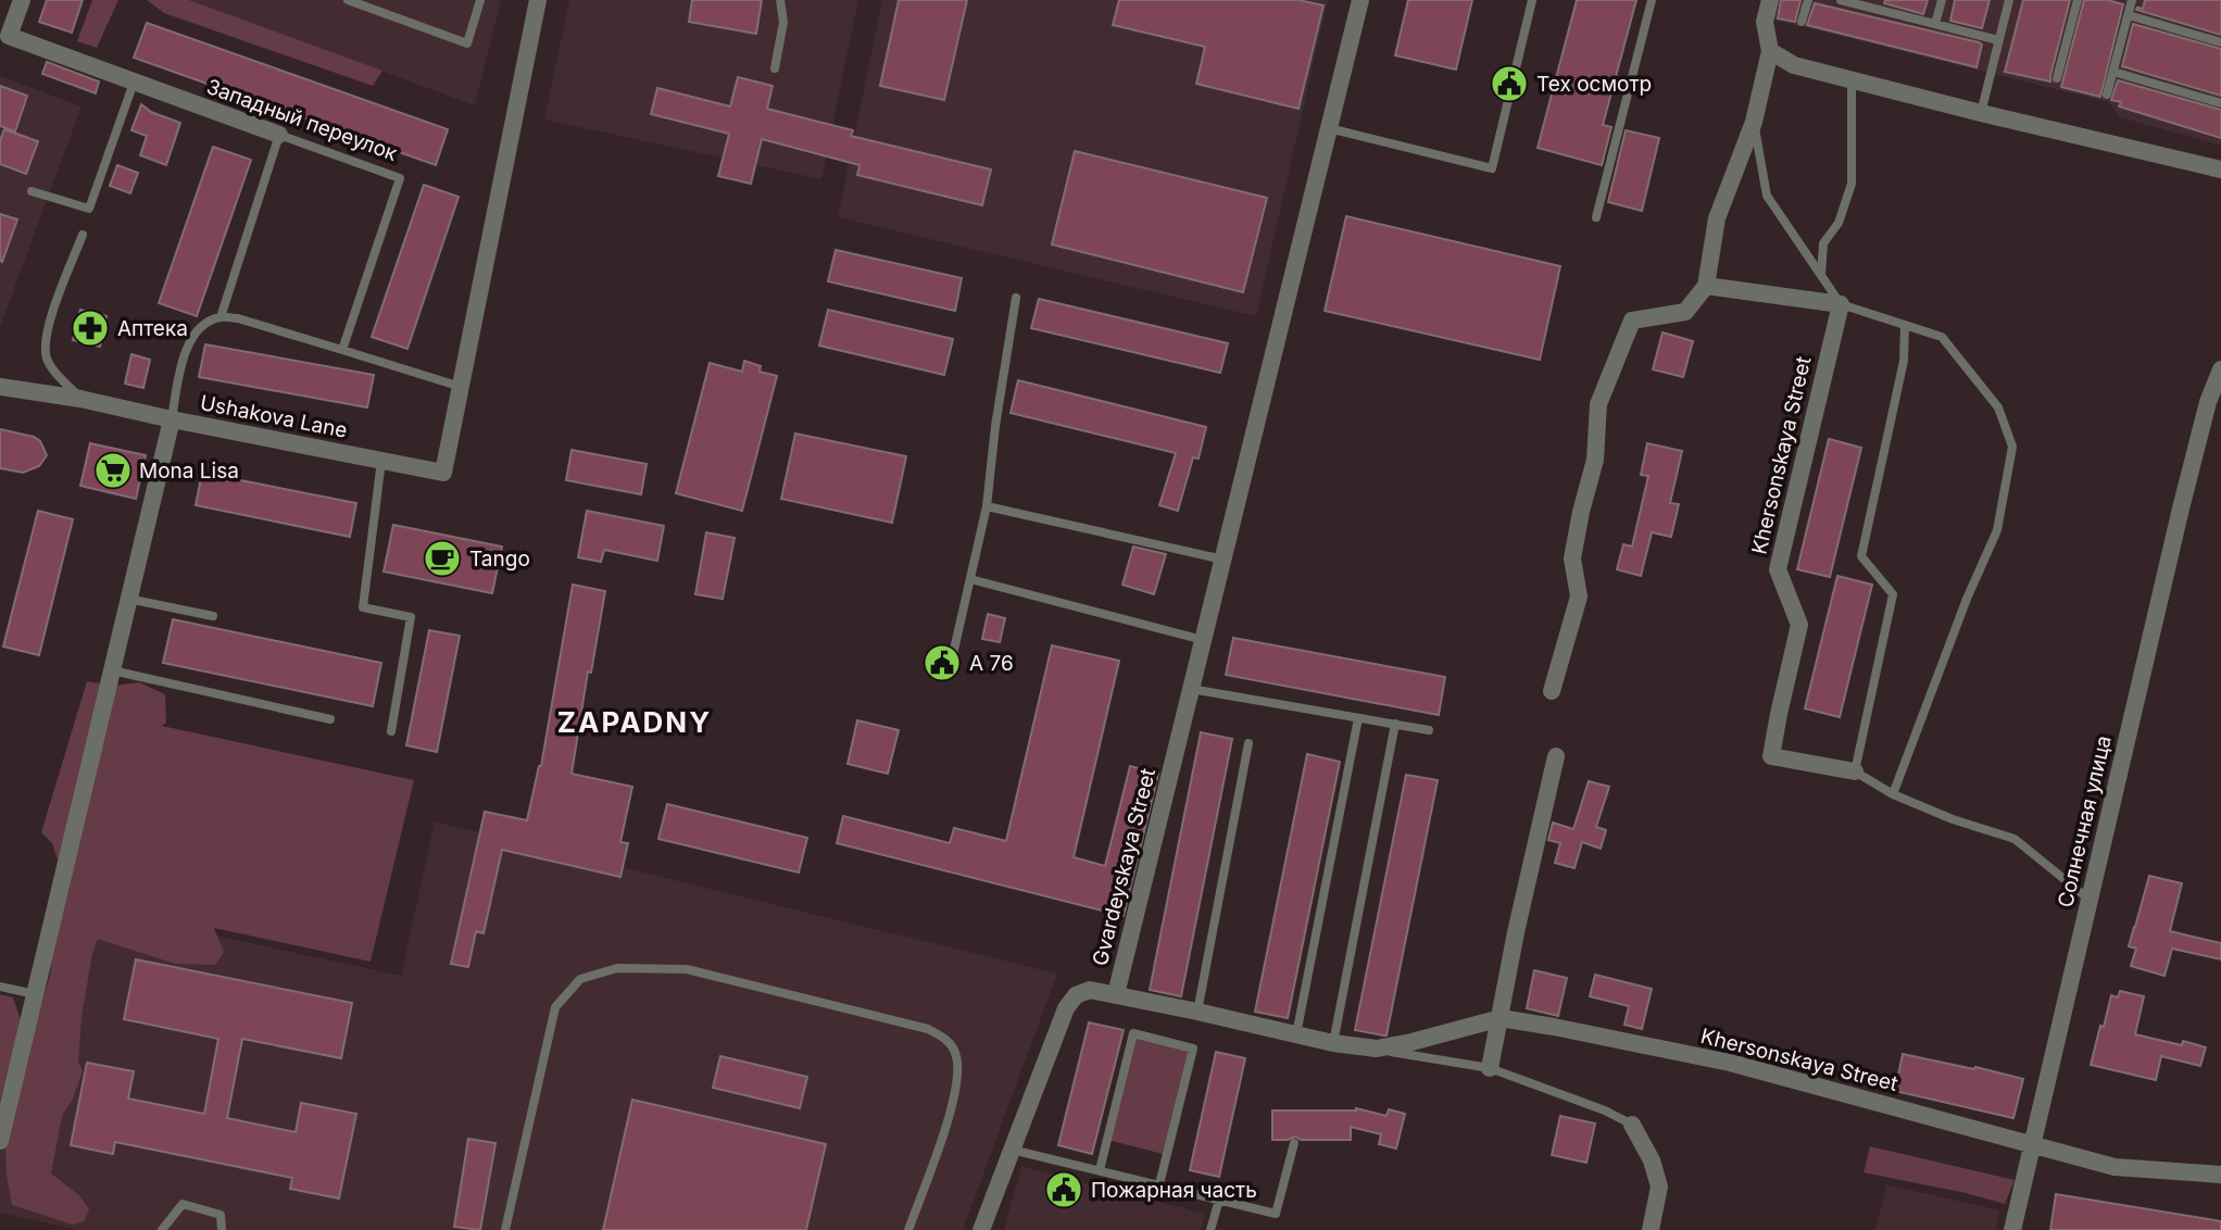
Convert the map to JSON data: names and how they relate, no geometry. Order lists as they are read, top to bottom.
{
  "streets": {
    "street": [
      "Западный переулок",
      "Ushakova Lane",
      "Khersonskaya Street",
      "Солнечная улица",
      "Gvardeyskaya Street"
    ]
  },
  "crossings": [
    ["Khersonskaya Street", "Солнечная улица"]
  ],
  "districts": ["ZAPADNY"],
  "places": {
    "public building": ["Тех осмотр", "А 76", "Пожарная часть"],
    "pharmacy": ["Аптека"],
    "supermarket": ["Mona Lisa"],
    "cafe": ["Tango"]
  }
}
